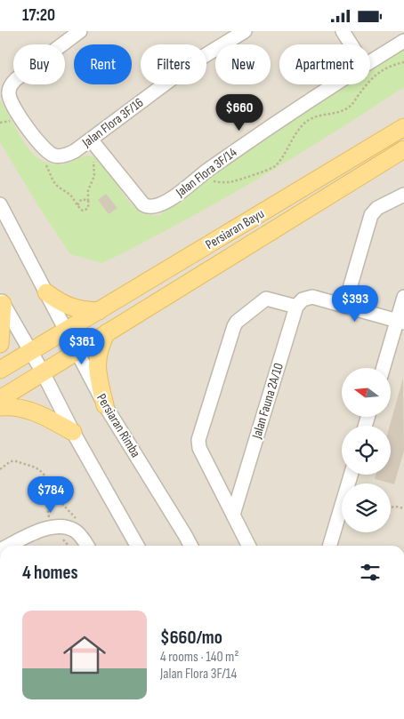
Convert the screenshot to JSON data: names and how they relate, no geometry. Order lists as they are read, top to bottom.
{
  "streets": {
    "main road": ["Persiaran Bayu"],
    "street": [
      "Jalan Flora 3F/16",
      "Jalan Flora 3F/14",
      "Jalan Fauna 2A/10",
      "Persiaran Rimba"
    ]
  },
  "crossings": [
    ["Jalan Flora 3F/16", "Jalan Flora 3F/14"],
    ["Persiaran Bayu", "Persiaran Rimba"]
  ],
  "north": "left",
  "page": {
    "status": "17:20",
    "chip": [
      "Buy",
      "Rent",
      "Filters",
      "New",
      "Apartment"
    ],
    "price": [
      "$660",
      "$393",
      "$361",
      "$784"
    ],
    "heading": "4 homes",
    "list": [
      {
        "name": "$660/mo",
        "note": "4 rooms · 140 m² · Jalan Flora 3F/14"
      }
    ]
  }
}
